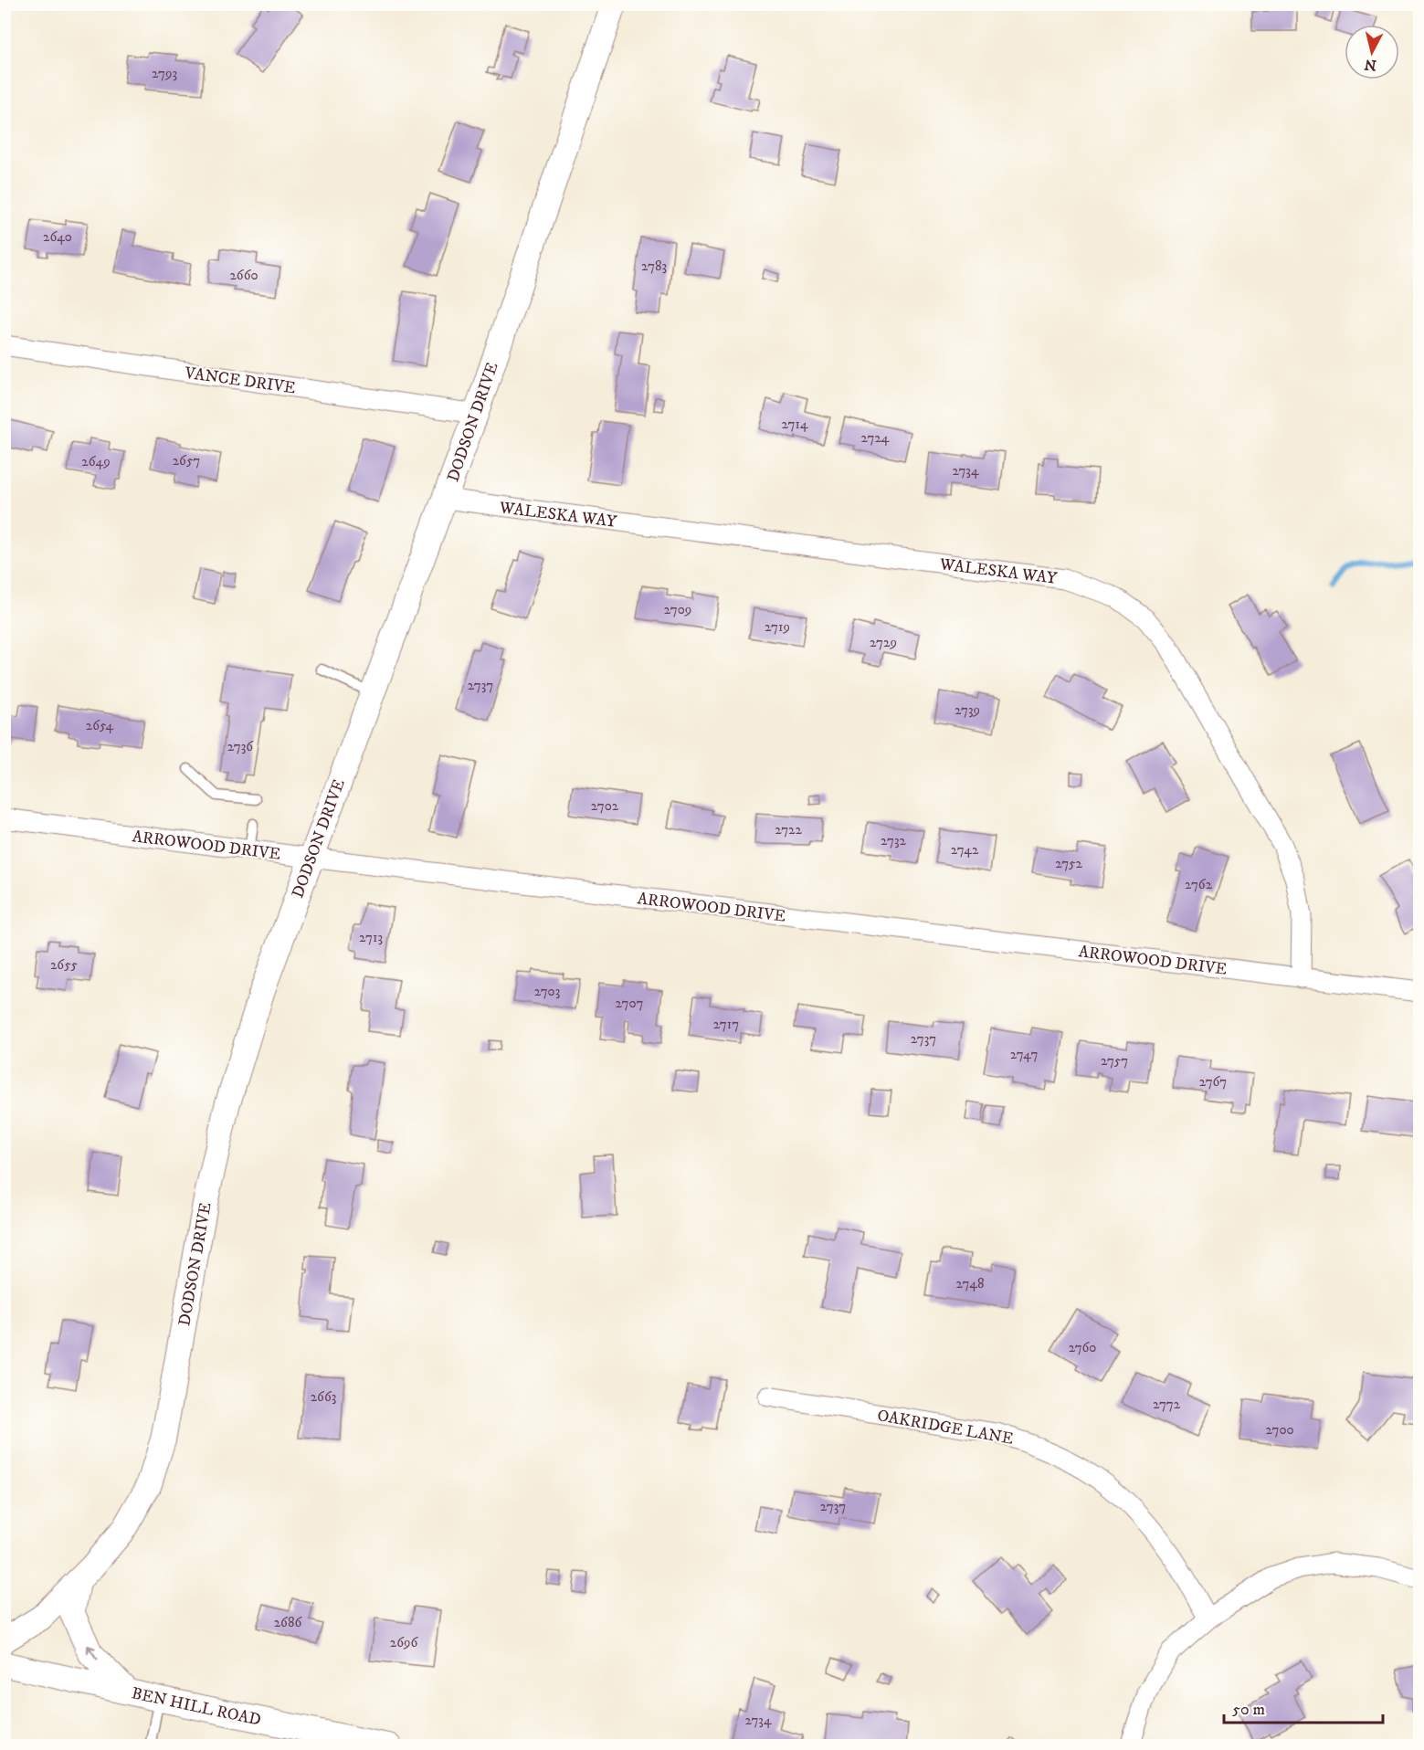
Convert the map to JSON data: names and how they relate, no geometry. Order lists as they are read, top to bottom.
{
  "streets": {
    "street": [
      "VANCE DRIVE",
      "DODSON DRIVE",
      "WALESKA WAY",
      "ARROWOOD DRIVE",
      "OAKRIDGE LANE",
      "BEN HILL ROAD"
    ]
  },
  "crossings": [
    ["VANCE DRIVE", "DODSON DRIVE"],
    ["DODSON DRIVE", "WALESKA WAY"],
    ["DODSON DRIVE", "ARROWOOD DRIVE"],
    ["WALESKA WAY", "ARROWOOD DRIVE"]
  ],
  "house_numbers": [
    "2793",
    "2640",
    "2783",
    "2660",
    "2714",
    "2724",
    "2657",
    "2649",
    "2734",
    "2709",
    "2719",
    "2729",
    "2737",
    "2739",
    "2654",
    "2736",
    "2702",
    "2722",
    "2732",
    "2742",
    "2752",
    "2762",
    "2713",
    "2655",
    "2703",
    "2707",
    "2717",
    "2737",
    "2747",
    "2757",
    "2767",
    "2748",
    "2760",
    "2663",
    "2772",
    "2700",
    "2737",
    "2686",
    "2696",
    "2734"
  ],
  "scale_bar": "50 m",
  "north": "bottom"
}
